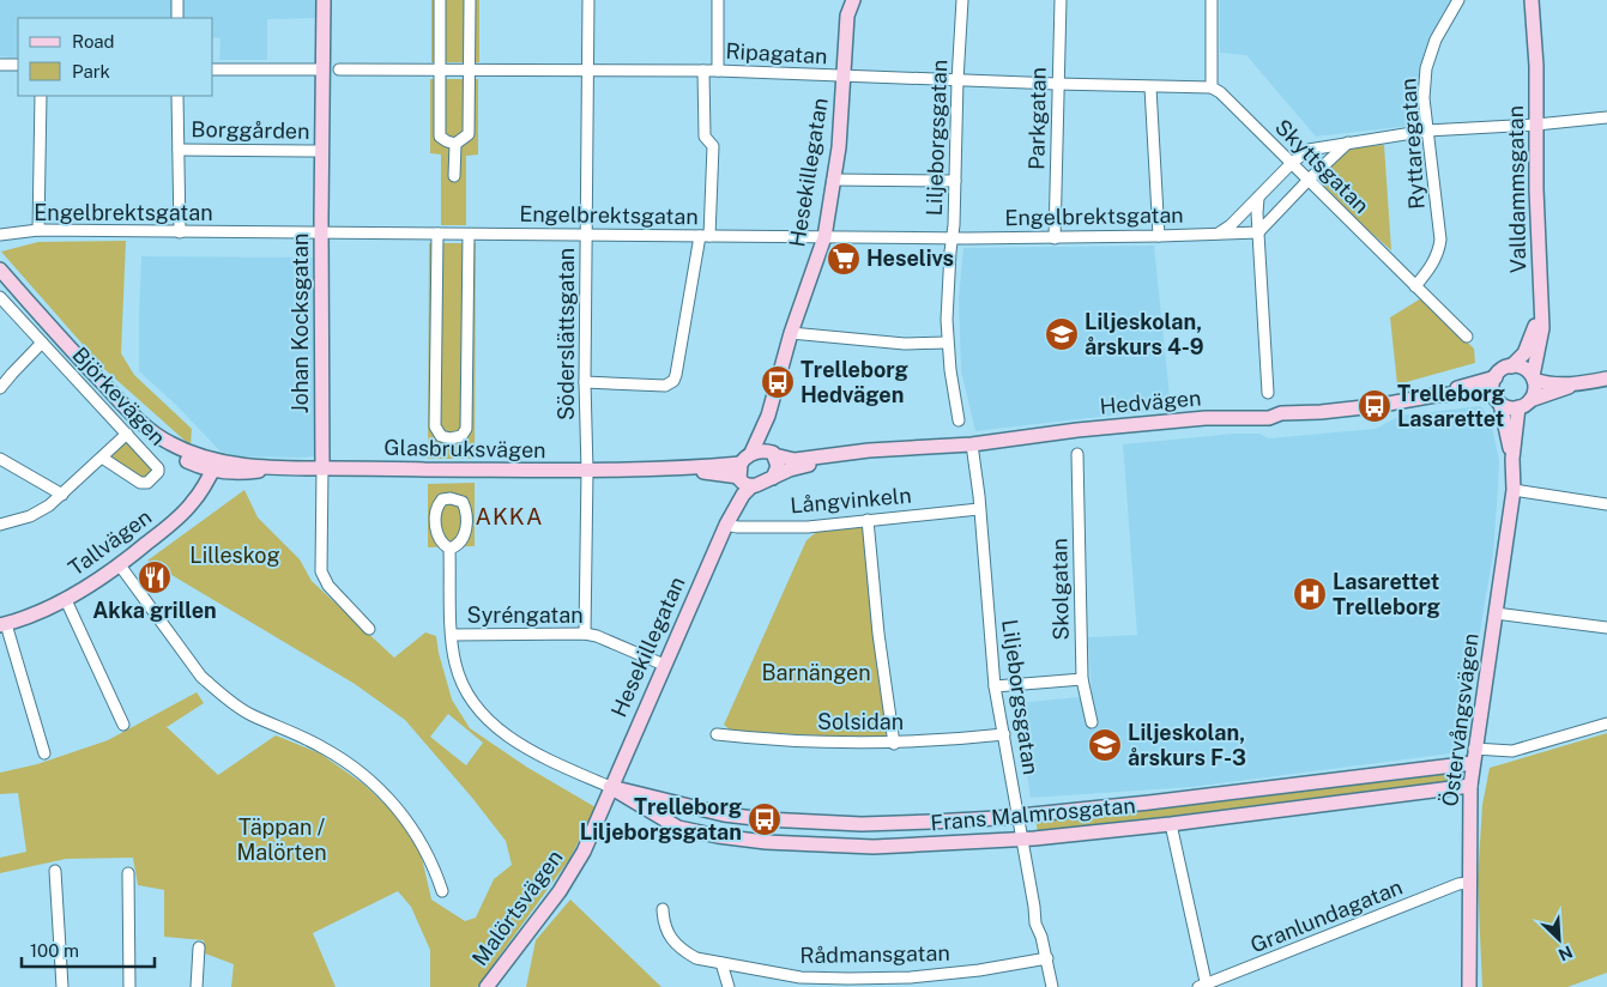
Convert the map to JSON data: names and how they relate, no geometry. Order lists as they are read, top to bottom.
{
  "streets": {
    "street": [
      "Ripagatan",
      "Parkgatan",
      "Borggården",
      "Liljeborgsgatan",
      "Ryttaregatan",
      "Skyttsgatan",
      "Hesekillegatan",
      "Valldammsgatan",
      "Engelbrektsgatan",
      "Johan Kocksgatan",
      "Söderslättsgatan",
      "Björkevägen",
      "Hedvägen",
      "Glasbruksvägen",
      "Långvinkeln",
      "Tallvägen",
      "Skolgatan",
      "Syréngatan",
      "Östervångsvägen",
      "Solsidan",
      "Frans Malmrosgatan",
      "Malörtsvägen",
      "Granlundagatan",
      "Rådmansgatan"
    ]
  },
  "crossings": [
    ["Ripagatan", "Parkgatan"],
    ["Ripagatan", "Liljeborgsgatan"],
    ["Ripagatan", "Skyttsgatan"],
    ["Ripagatan", "Hesekillegatan"],
    ["Ripagatan", "Söderslättsgatan"],
    ["Parkgatan", "Engelbrektsgatan"],
    ["Borggården", "Johan Kocksgatan"],
    ["Liljeborgsgatan", "Engelbrektsgatan"],
    ["Liljeborgsgatan", "Hedvägen"],
    ["Liljeborgsgatan", "Långvinkeln"],
    ["Liljeborgsgatan", "Solsidan"],
    ["Liljeborgsgatan", "Frans Malmrosgatan"],
    ["Liljeborgsgatan", "Rådmansgatan"],
    ["Ryttaregatan", "Skyttsgatan"],
    ["Hesekillegatan", "Engelbrektsgatan"],
    ["Hesekillegatan", "Hedvägen"],
    ["Hesekillegatan", "Glasbruksvägen"],
    ["Hesekillegatan", "Långvinkeln"],
    ["Hesekillegatan", "Syréngatan"],
    ["Hesekillegatan", "Frans Malmrosgatan"],
    ["Hesekillegatan", "Malörtsvägen"],
    ["Valldammsgatan", "Hedvägen"],
    ["Valldammsgatan", "Östervångsvägen"],
    ["Engelbrektsgatan", "Johan Kocksgatan"],
    ["Engelbrektsgatan", "Söderslättsgatan"],
    ["Johan Kocksgatan", "Glasbruksvägen"],
    ["Söderslättsgatan", "Glasbruksvägen"],
    ["Söderslättsgatan", "Syréngatan"],
    ["Hedvägen", "Glasbruksvägen"],
    ["Hedvägen", "Östervångsvägen"],
    ["Glasbruksvägen", "Tallvägen"],
    ["Syréngatan", "Frans Malmrosgatan"],
    ["Östervångsvägen", "Frans Malmrosgatan"],
    ["Östervångsvägen", "Granlundagatan"],
    ["Frans Malmrosgatan", "Malörtsvägen"]
  ],
  "districts": ["AKKA"],
  "parks": ["Lilleskog", "Barnängen", "Täppan / Malörten"],
  "places": {
    "supermarket": ["Heselivs"],
    "school or university": ["Liljeskolan, årskurs 4-9", "Liljeskolan, årskurs F-3"],
    "bus stop": ["Trelleborg Hedvägen", "Trelleborg Lasarettet", "Trelleborg Liljeborgsgatan"],
    "restaurant": ["Akka grillen"],
    "hospital": ["Lasarettet Trelleborg"]
  },
  "legend": ["Road", "Park"],
  "scale_bar": "100 m",
  "north": "bottom right"
}
